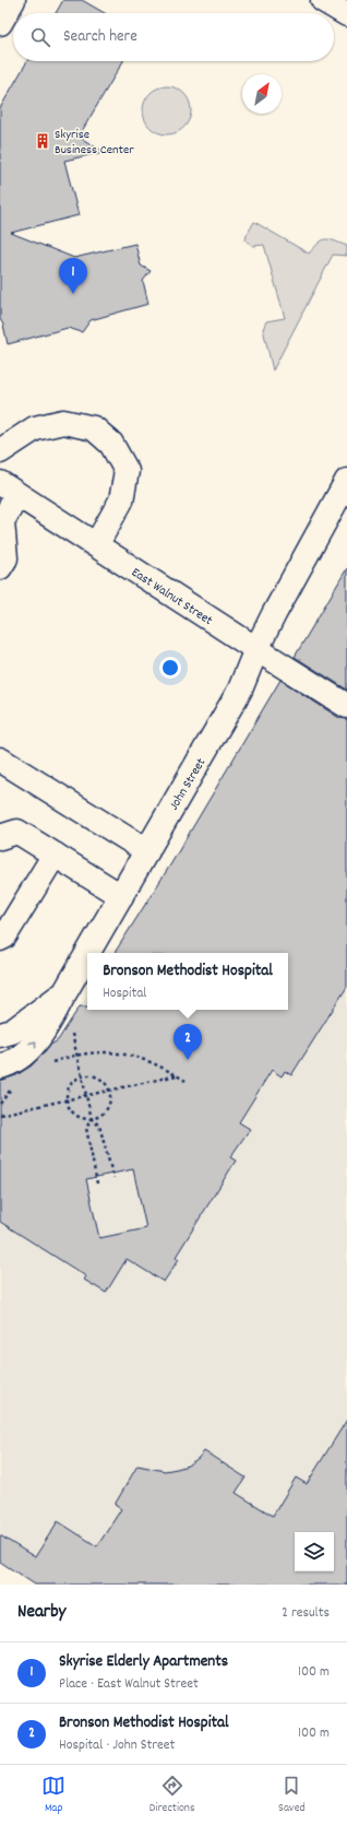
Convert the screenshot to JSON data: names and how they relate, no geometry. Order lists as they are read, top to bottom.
{
  "streets": {
    "street": ["East Walnut Street", "John Street"]
  },
  "crossings": [
    ["East Walnut Street", "John Street"]
  ],
  "places": {
    "building": ["Skyrise Business Center"]
  },
  "north": "top right",
  "page": {
    "search": "Search here",
    "pins": ["1", "2"],
    "popup": ["Bronson Methodist Hospital", "Hospital"],
    "heading": ["Nearby", "2 results"],
    "list": [
      {
        "mark": "1",
        "name": "Skyrise Elderly Apartments",
        "note": "Place · East Walnut Street",
        "value": "100 m"
      },
      {
        "mark": "2",
        "name": "Bronson Methodist Hospital",
        "note": "Hospital · John Street",
        "value": "100 m"
      }
    ],
    "nav": ["Map", "Directions", "Saved"]
  }
}
